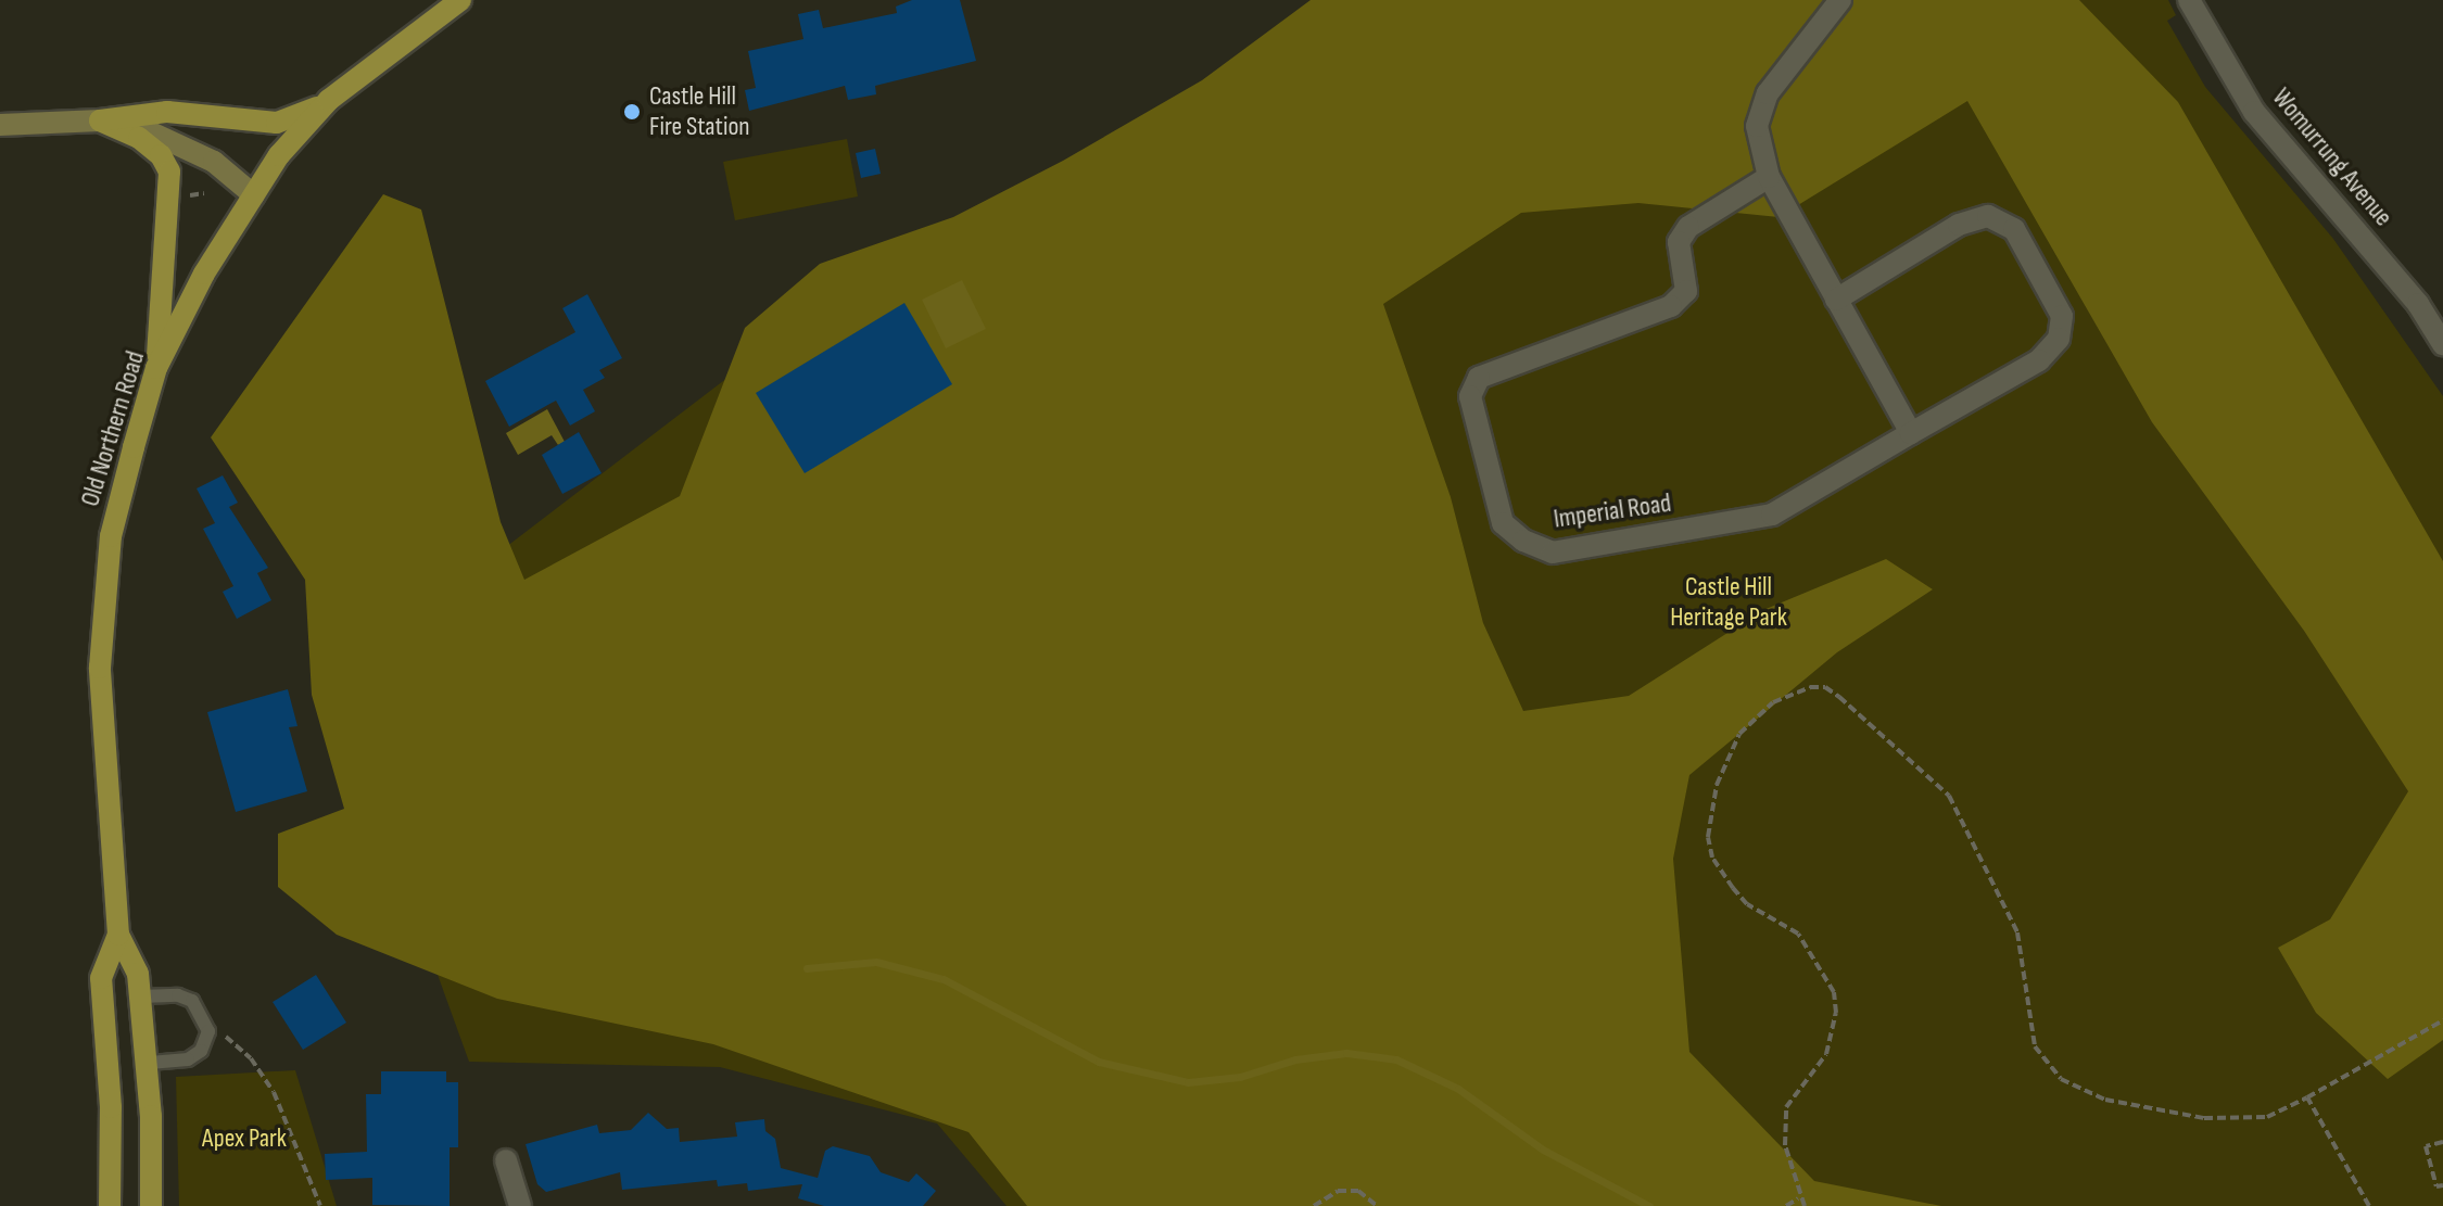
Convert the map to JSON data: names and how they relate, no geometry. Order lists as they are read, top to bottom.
{
  "streets": {
    "main road": ["Old Northern Road"],
    "street": ["Womurrung Avenue", "Imperial Road"]
  },
  "parks": ["Castle Hill Heritage Park", "Apex Park"],
  "places": ["Castle Hill Fire Station"]
}
